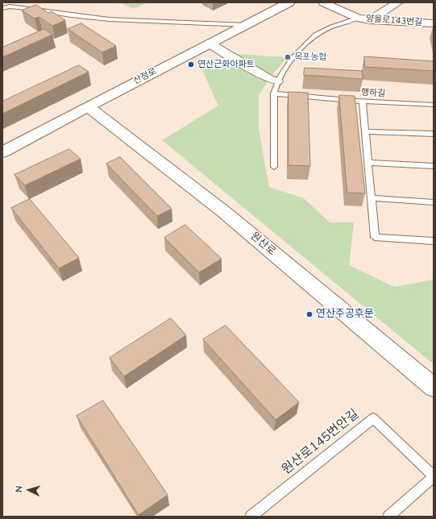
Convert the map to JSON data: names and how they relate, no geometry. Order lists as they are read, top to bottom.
{
  "streets": {
    "street": ["양을로143번길", "산정로", "원산로"],
    "lane": ["행하길", "원산로145번안길"]
  },
  "crossings": [
    ["양을로143번길", "행하길"],
    ["산정로", "원산로"]
  ],
  "places": ["목포농협", "연산근화아파트", "연산주공후문"],
  "north": "left"
}
